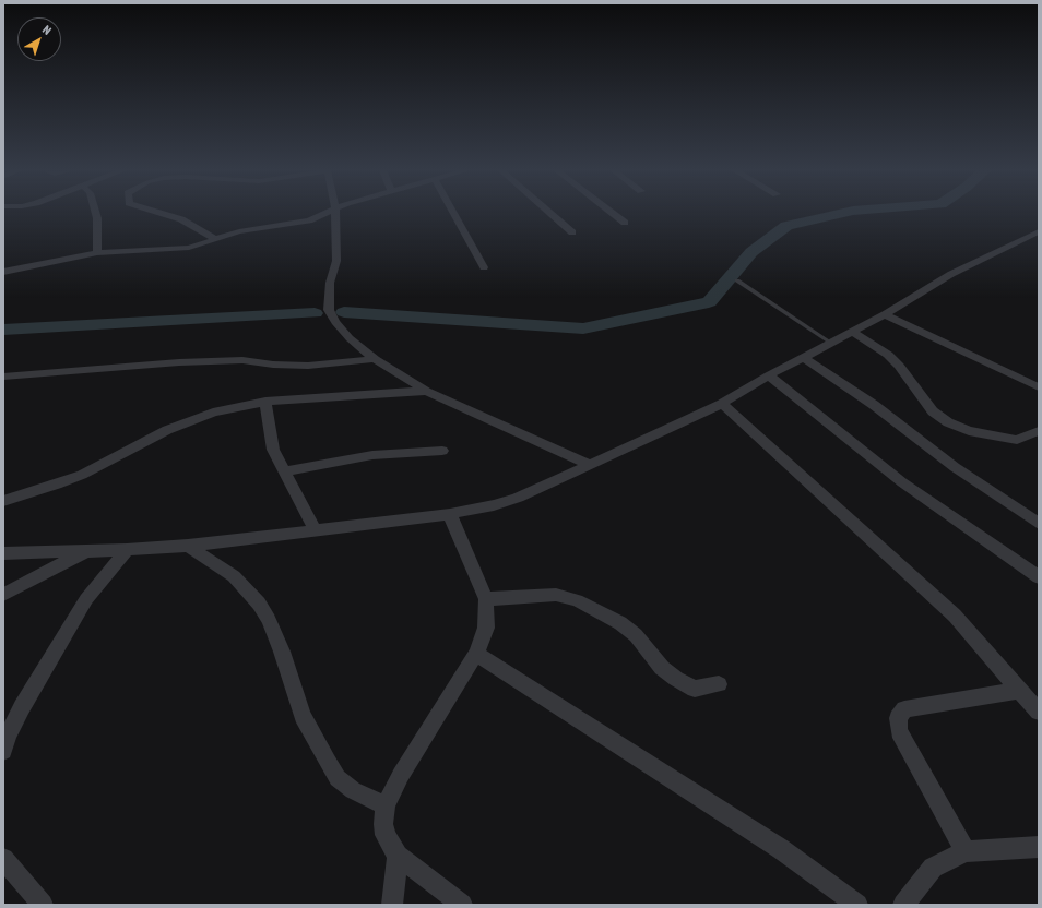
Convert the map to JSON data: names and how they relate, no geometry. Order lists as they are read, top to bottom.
{
  "north": "top right"
}
